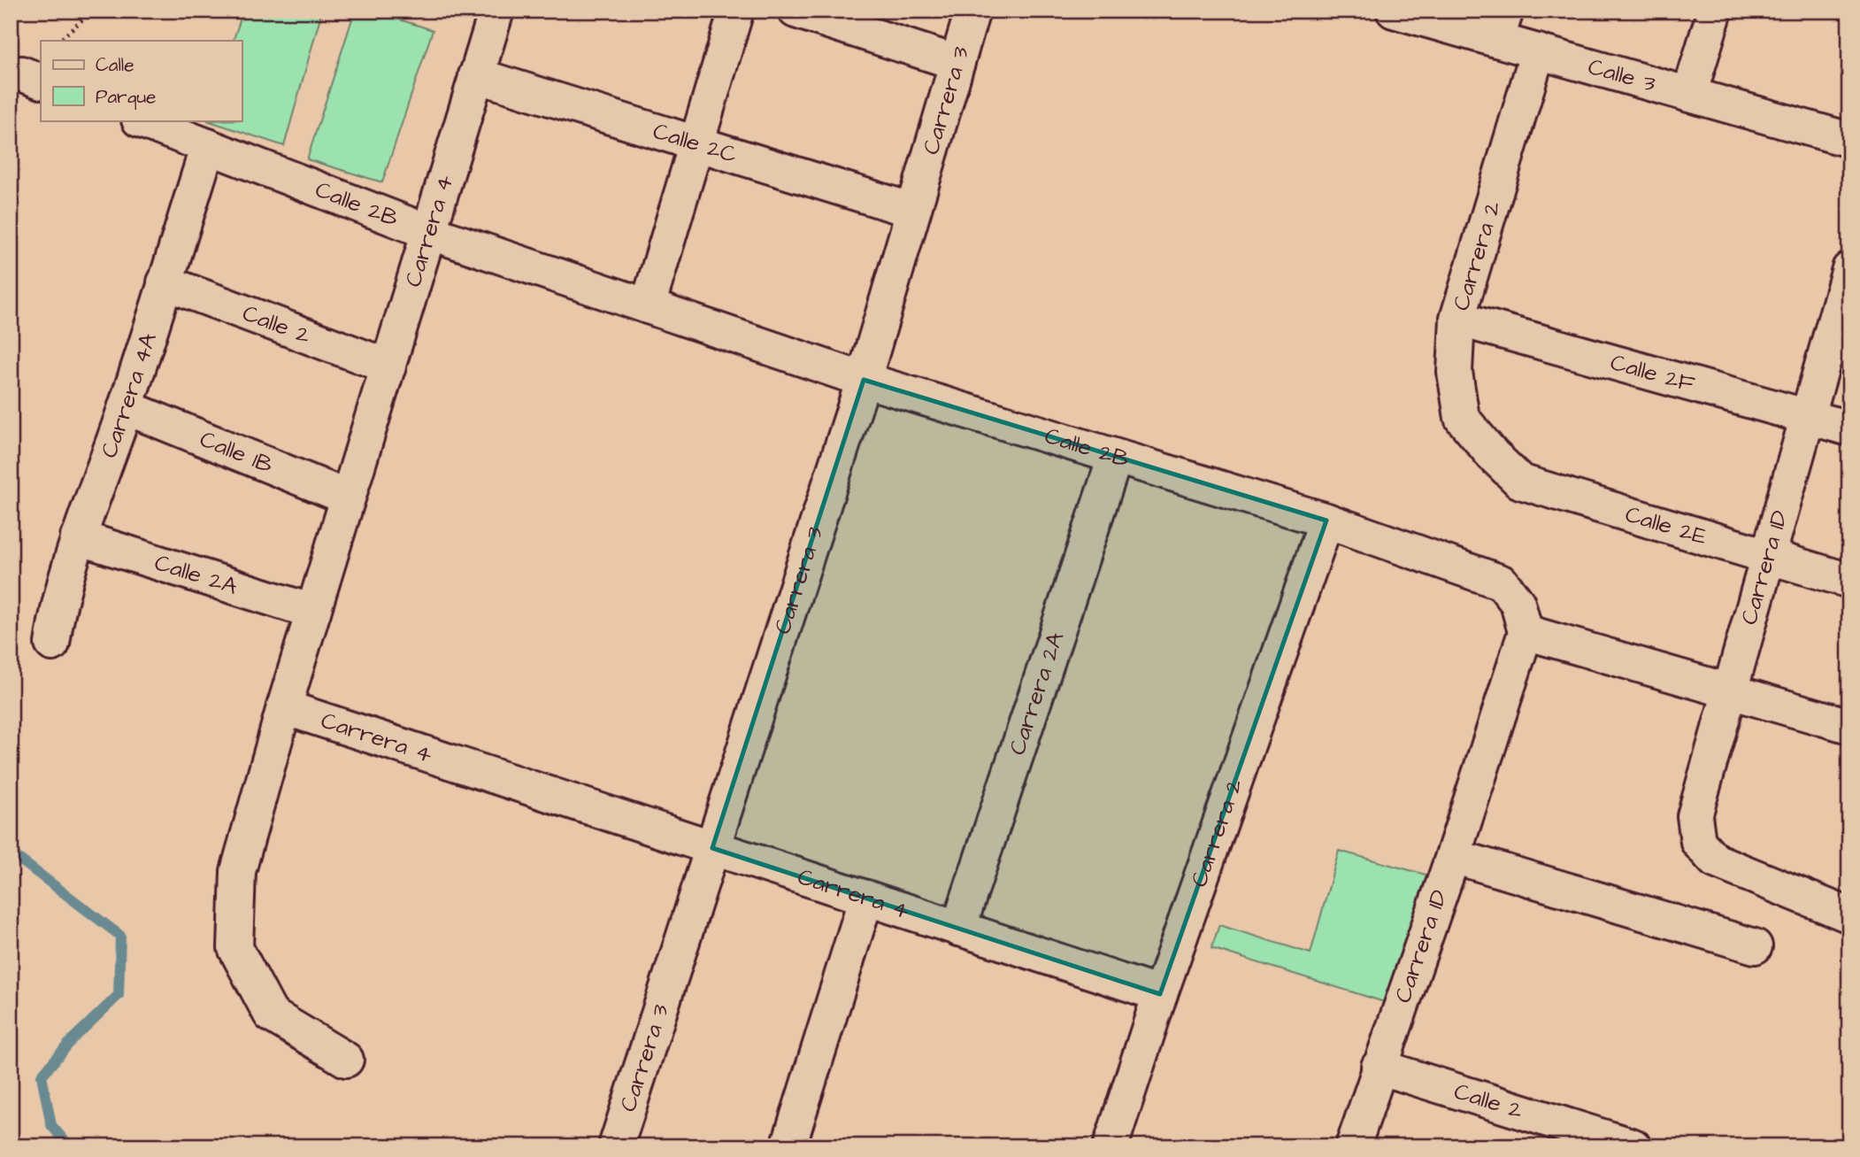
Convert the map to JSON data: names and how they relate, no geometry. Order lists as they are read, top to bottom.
{
  "streets": {
    "street": [
      "Calle 3",
      "Carrera 3",
      "Calle 2C",
      "Calle 2B",
      "Carrera 4",
      "Carrera 2",
      "Calle 2",
      "Calle 2F",
      "Carrera 4A",
      "Calle 1B",
      "Calle 2E",
      "Carrera 1D",
      "Calle 2A",
      "Carrera 2A"
    ]
  },
  "crossings": [
    ["Calle 3", "Carrera 2"],
    ["Carrera 3", "Calle 2C"],
    ["Carrera 3", "Calle 2B"],
    ["Carrera 3", "Carrera 4"],
    ["Calle 2C", "Carrera 4"],
    ["Calle 2B", "Carrera 4"],
    ["Calle 2B", "Carrera 2"],
    ["Calle 2B", "Carrera 4A"],
    ["Calle 2B", "Carrera 1D"],
    ["Calle 2B", "Carrera 2A"],
    ["Carrera 4", "Carrera 2"],
    ["Carrera 4", "Calle 2"],
    ["Carrera 4", "Calle 1B"],
    ["Carrera 4", "Calle 2A"],
    ["Carrera 4", "Carrera 2A"],
    ["Carrera 2", "Calle 2F"],
    ["Carrera 2", "Calle 2E"],
    ["Calle 2", "Carrera 4A"],
    ["Calle 2", "Carrera 1D"],
    ["Calle 2F", "Carrera 1D"],
    ["Carrera 4A", "Calle 1B"],
    ["Carrera 4A", "Calle 2A"],
    ["Calle 2E", "Carrera 1D"]
  ],
  "legend": ["Calle", "Parque"]
}
